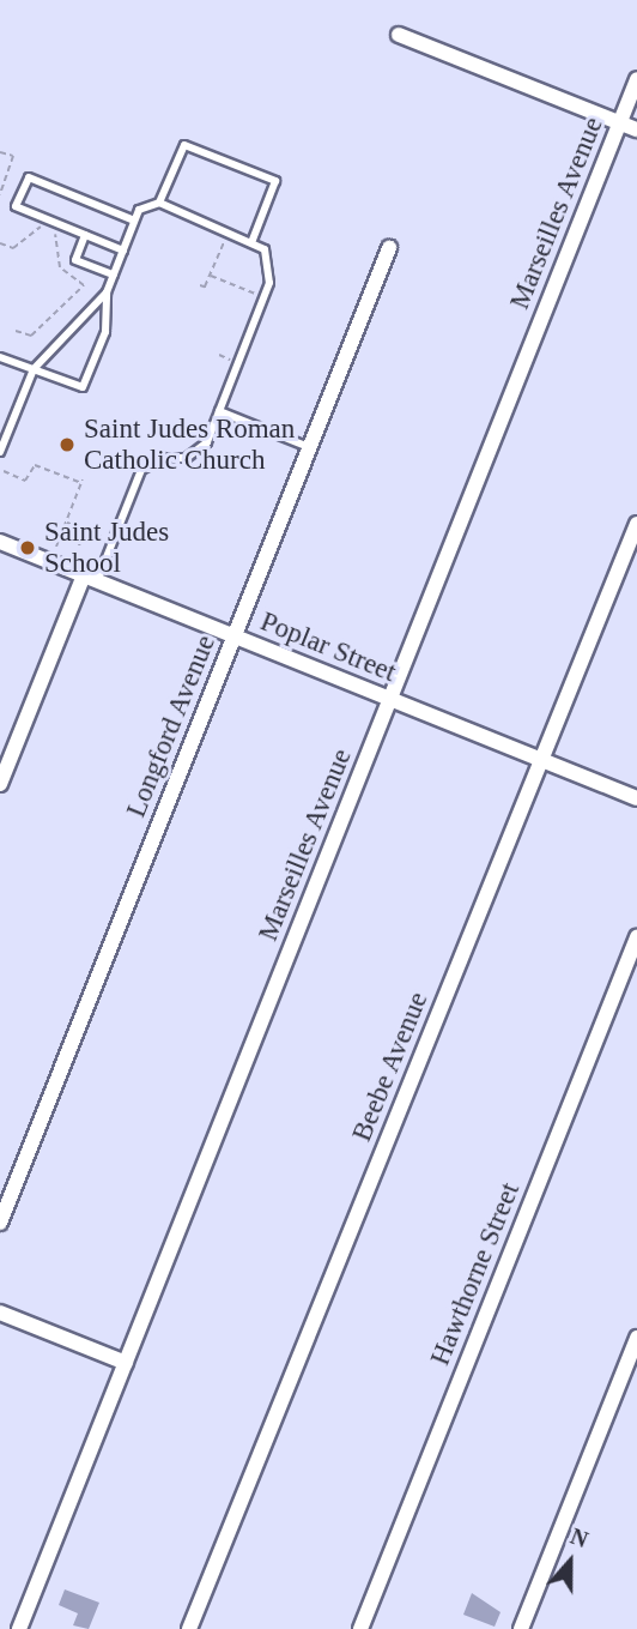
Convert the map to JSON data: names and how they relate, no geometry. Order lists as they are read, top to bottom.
{
  "streets": {
    "street": [
      "Marseilles Avenue",
      "Poplar Street",
      "Longford Avenue",
      "Beebe Avenue",
      "Hawthorne Street"
    ]
  },
  "crossings": [
    ["Marseilles Avenue", "Poplar Street"],
    ["Poplar Street", "Longford Avenue"],
    ["Poplar Street", "Beebe Avenue"]
  ],
  "places": ["Saint Judes Roman Catholic Church", "Saint Judes School"],
  "north": "top"
}
